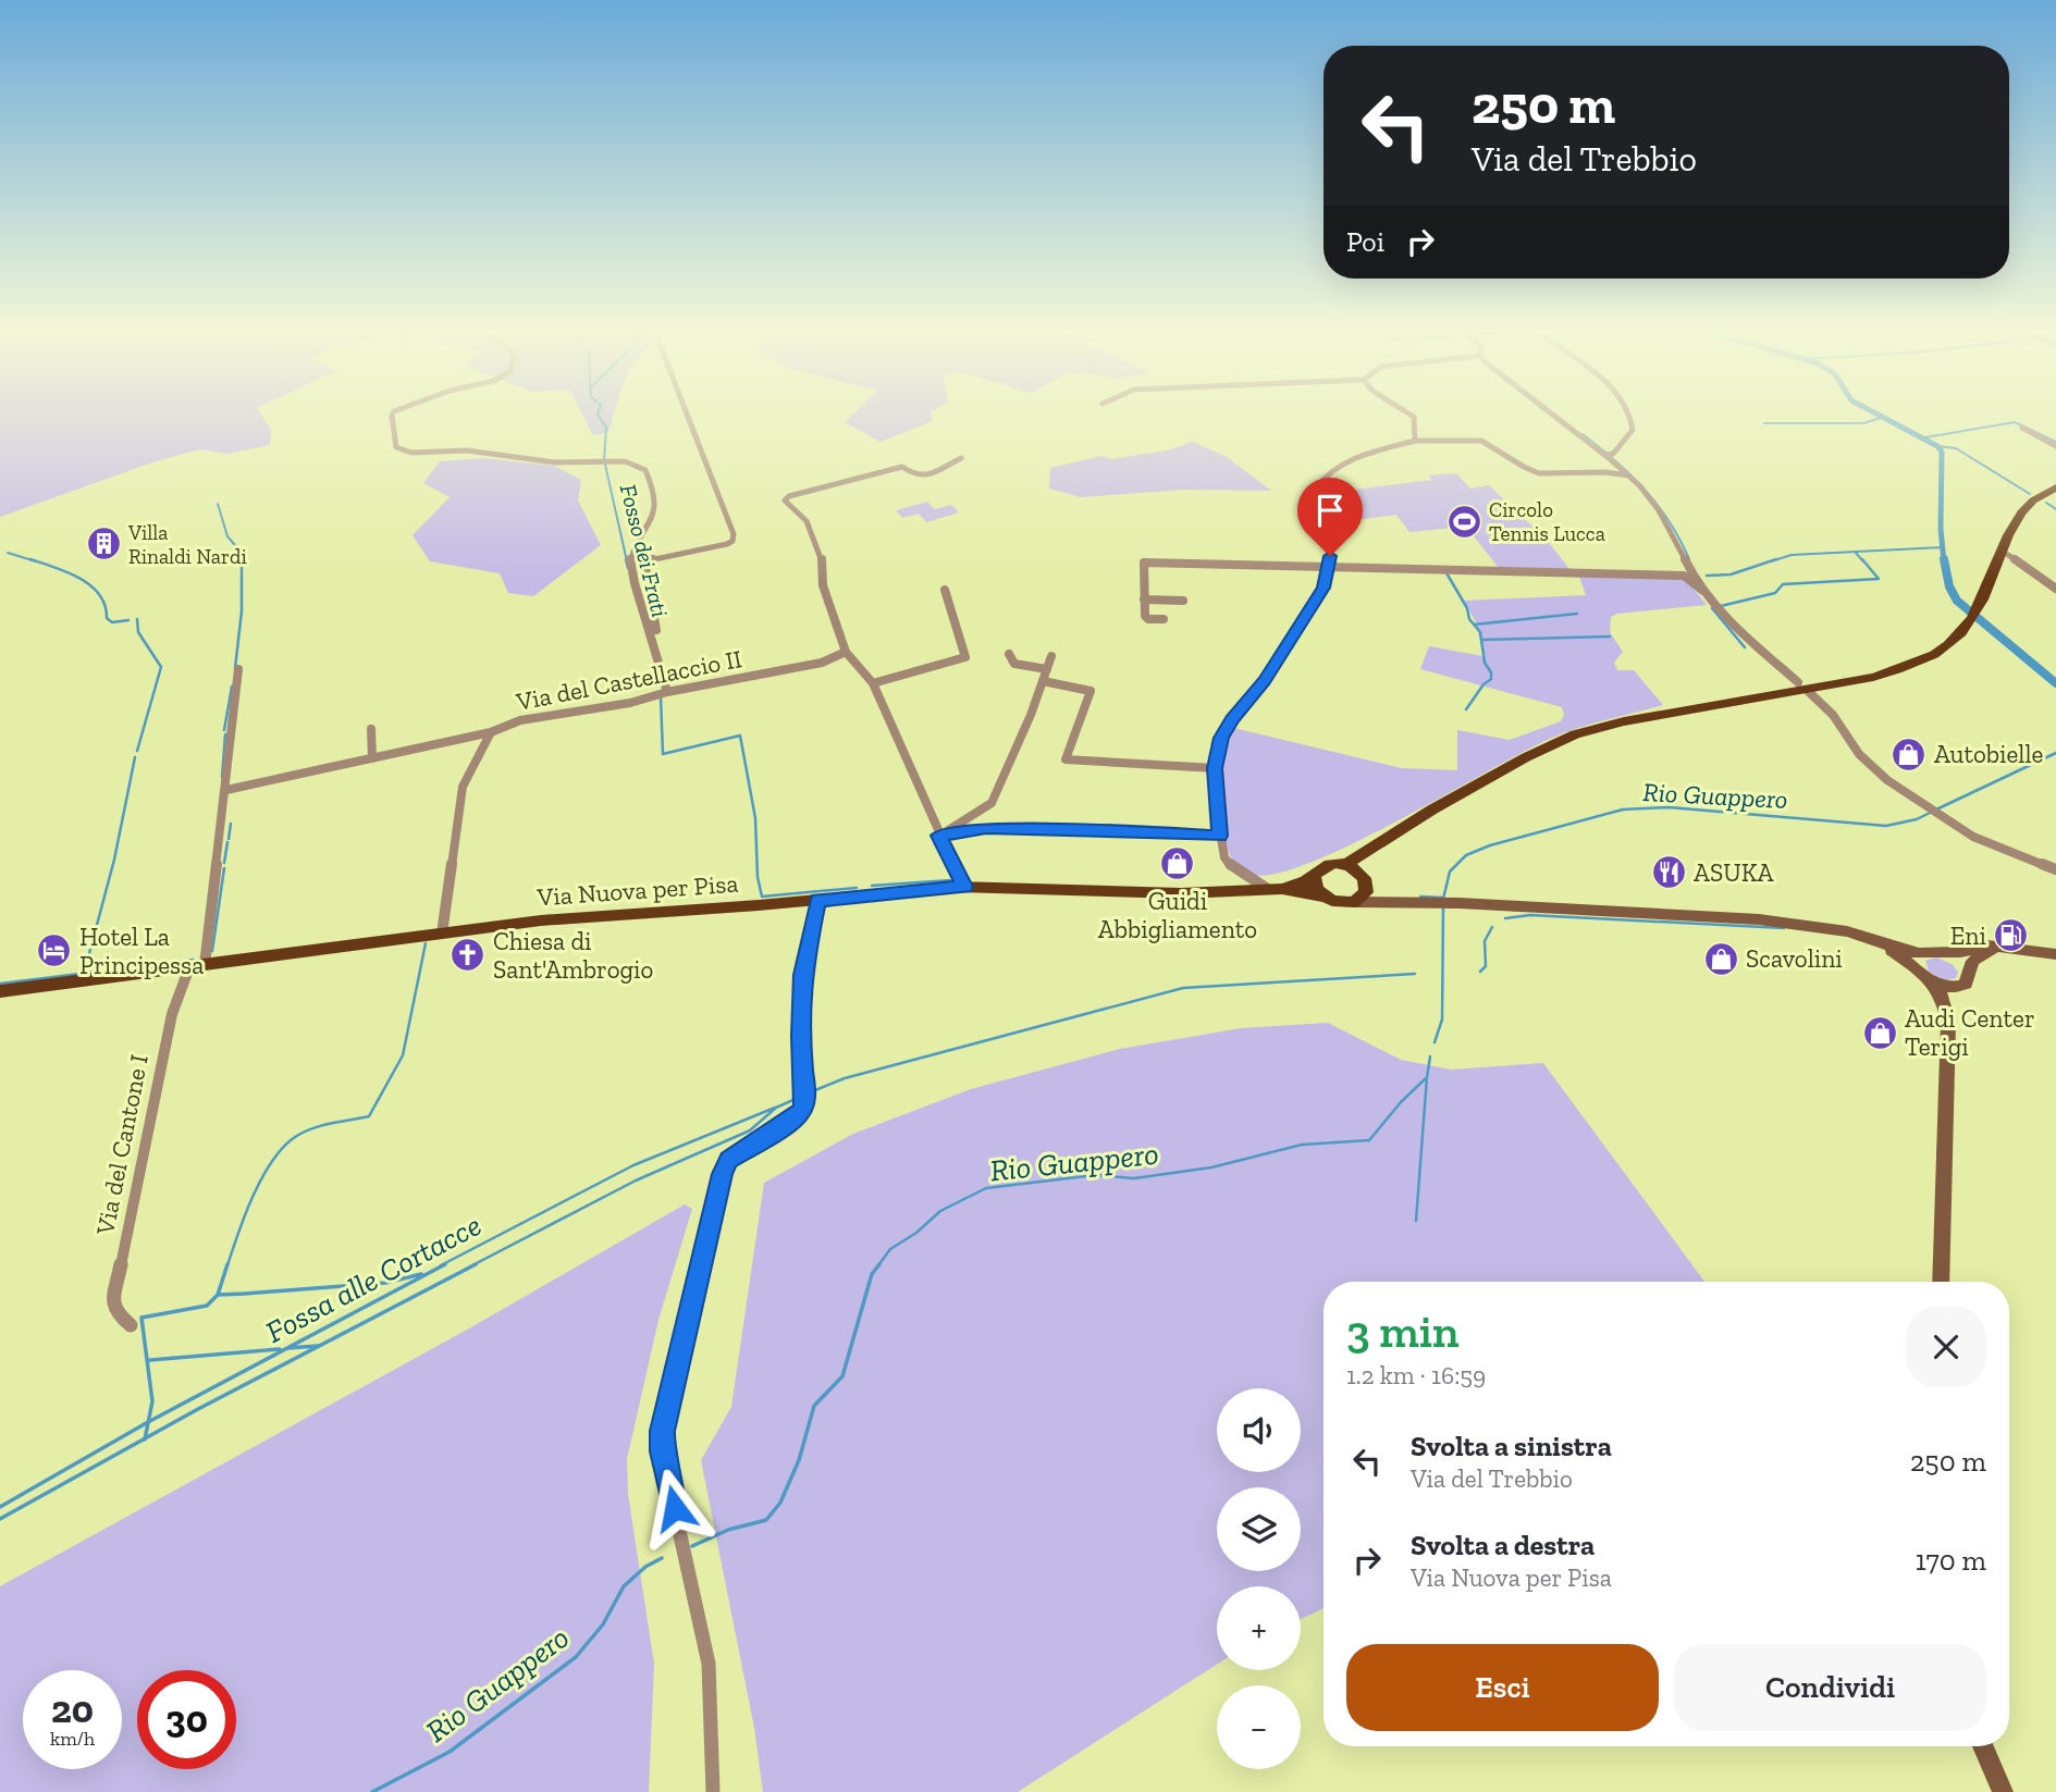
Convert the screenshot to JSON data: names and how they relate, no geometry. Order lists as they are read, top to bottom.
{
  "streets": {
    "main road": ["Via Nuova per Pisa"],
    "street": ["Via del Castellaccio II", "Via del Cantone I"]
  },
  "crossings": [
    ["Via del Castellaccio II", "Via Nuova per Pisa"],
    ["Via Nuova per Pisa", "Via del Cantone I"]
  ],
  "water": ["Fosso dei Frati", "Rio Guappero", "Fossa alle Cortacce"],
  "places": {
    "sports": ["Circolo Tennis Lucca"],
    "building": ["Villa Rinaldi Nardi"],
    "shop": [
      "Autobielle",
      "Guidi Abbigliamento",
      "Scavolini",
      "Audi Center Terigi"
    ],
    "restaurant": ["ASUKA"],
    "fuel station": ["Eni"],
    "hotel": ["Hotel La Principessa"],
    "church": ["Chiesa di Sant'Ambrogio"]
  },
  "page": {
    "turn": ["250 m", "Via del Trebbio"],
    "then": "Poi",
    "heading": ["3 min", "1.2 km · 16:59"],
    "map_buttons": ["+", "−"],
    "list": [
      {
        "name": "Svolta a sinistra",
        "note": "Via del Trebbio",
        "value": "250 m"
      },
      {
        "name": "Svolta a destra",
        "note": "Via Nuova per Pisa",
        "value": "170 m"
      }
    ],
    "buttons": ["Esci", "Condividi"],
    "speed": "20 km/h",
    "limit": "30"
  }
}
